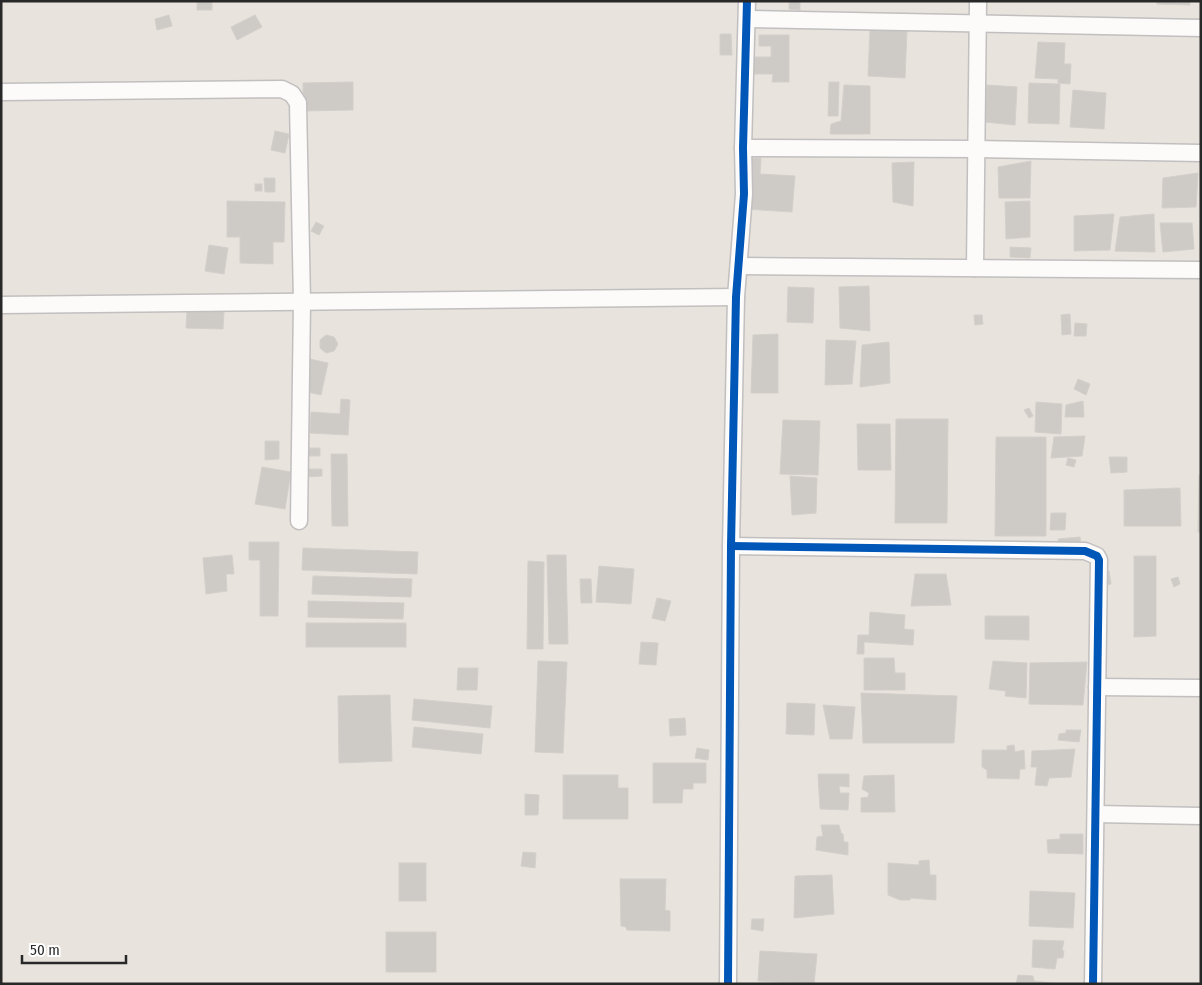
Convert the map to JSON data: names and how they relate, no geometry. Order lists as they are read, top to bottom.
{
  "scale_bar": "50 m"
}
